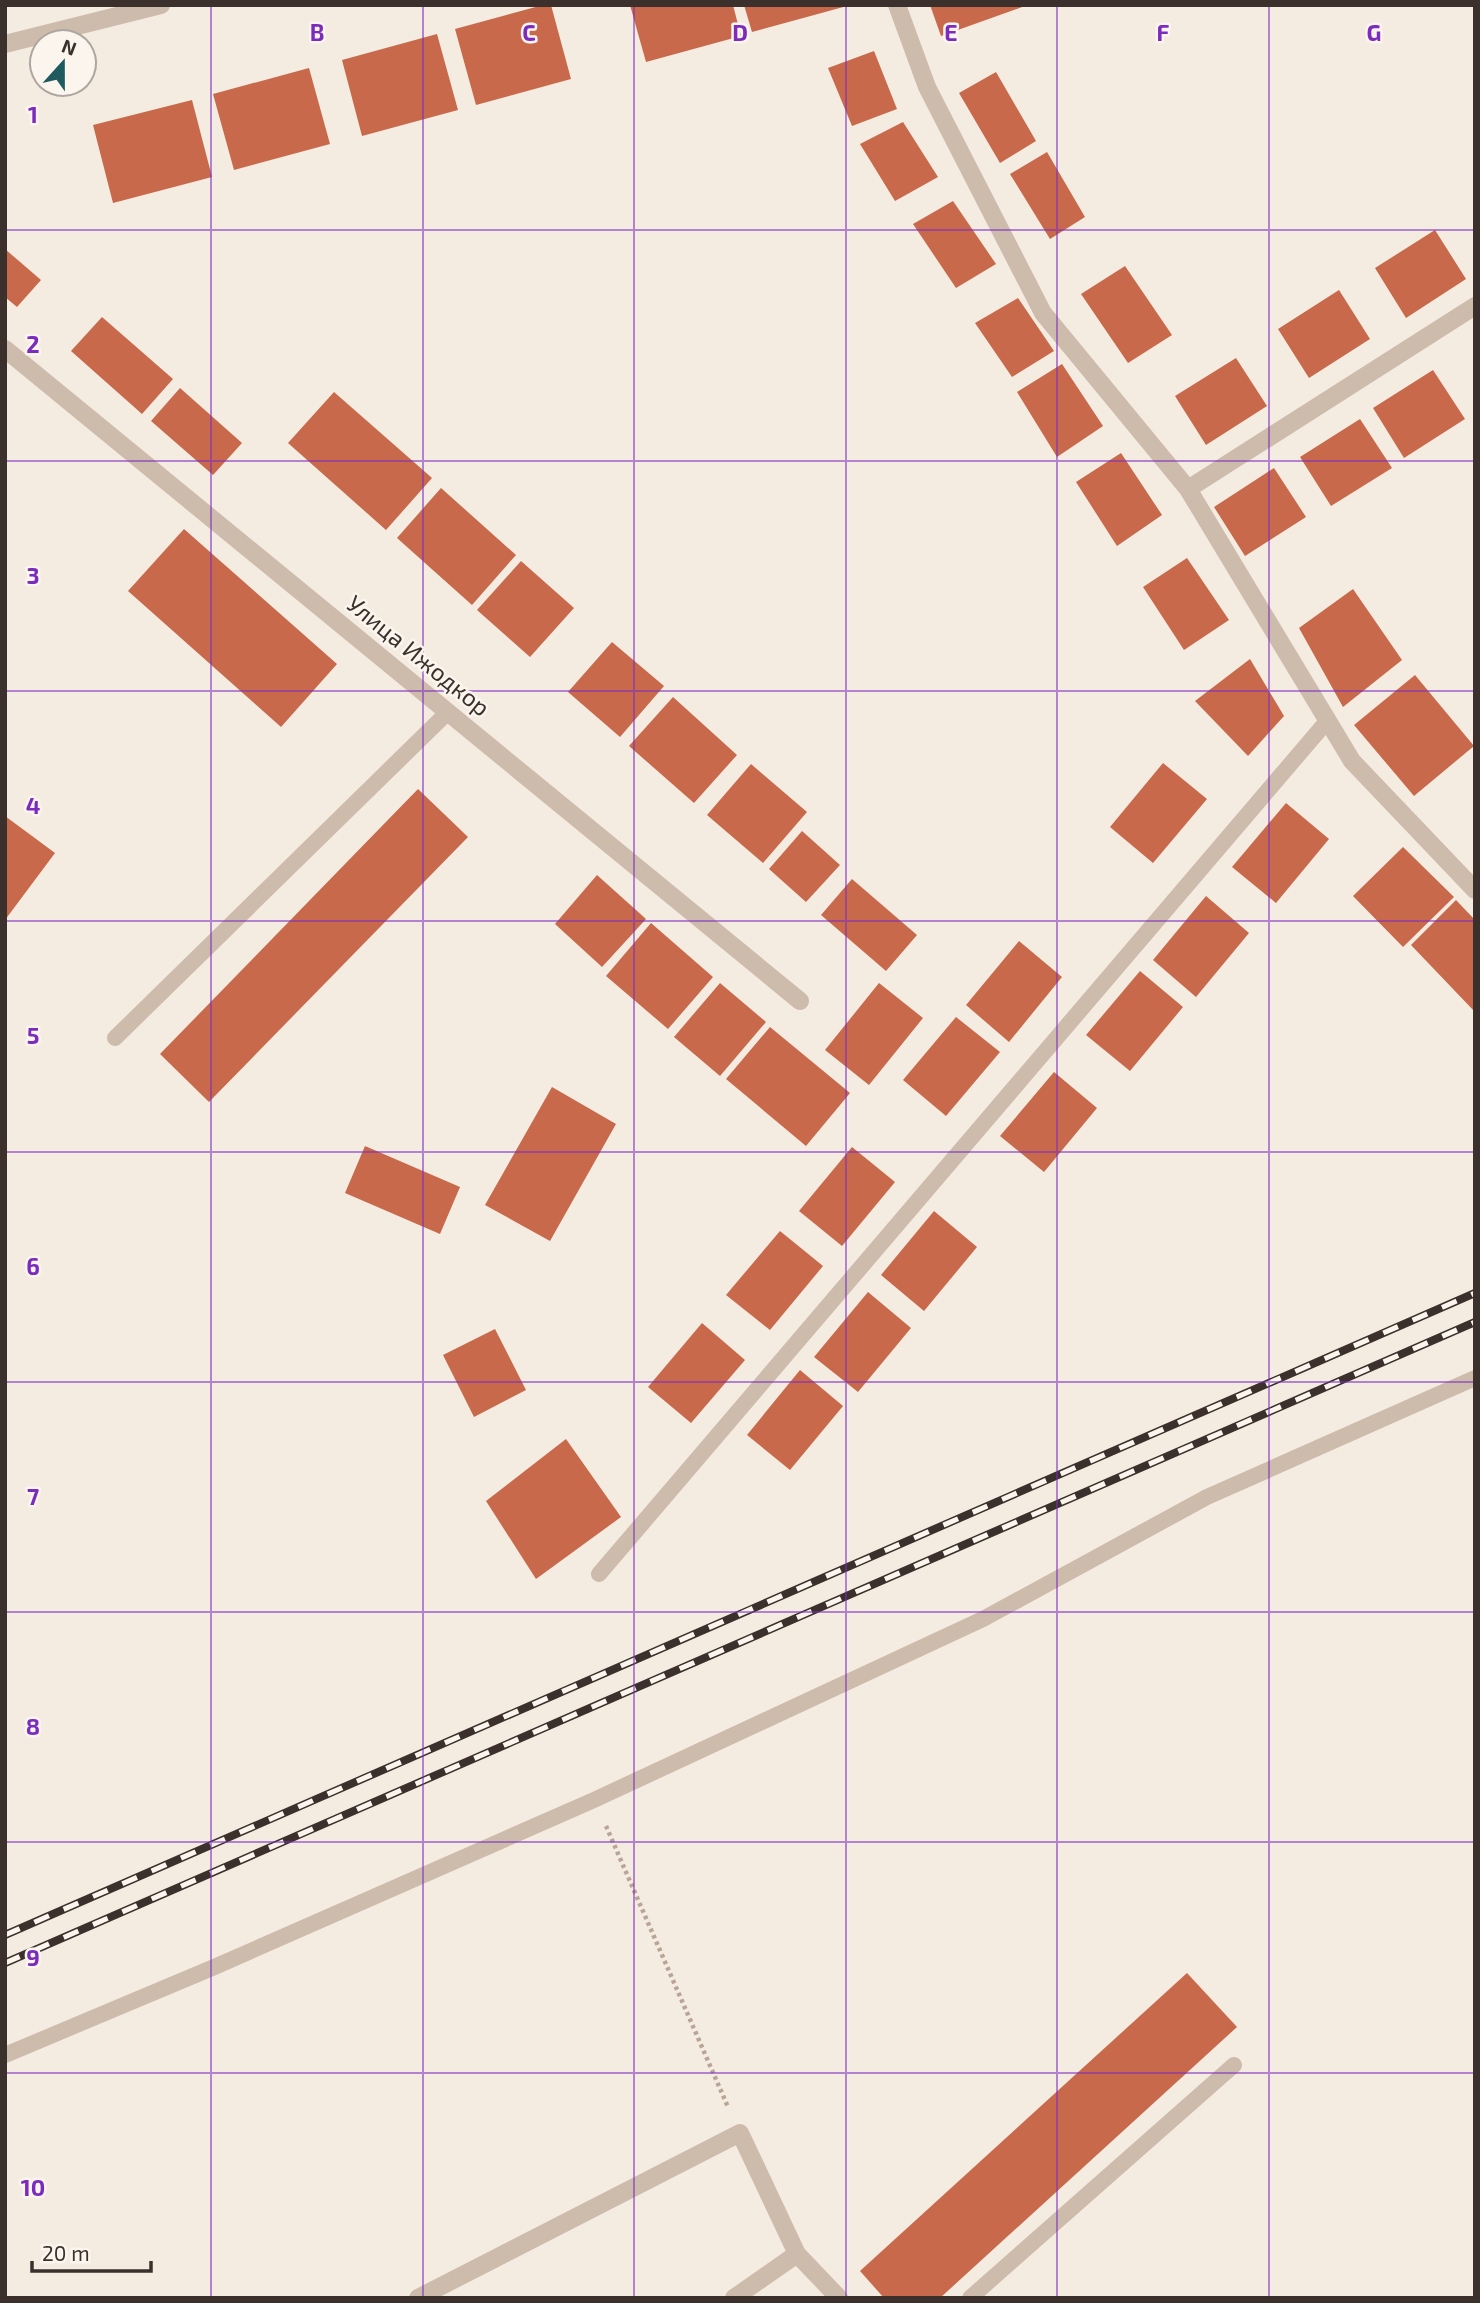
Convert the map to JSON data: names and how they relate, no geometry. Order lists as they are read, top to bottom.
{
  "streets": {
    "street": ["Улица Ижодкор"]
  },
  "scale_bar": "20 m",
  "north": "top",
  "grid": {
    "columns": [
      "B",
      "C",
      "D",
      "E",
      "F",
      "G"
    ],
    "rows": [
      "1",
      "2",
      "3",
      "4",
      "5",
      "6",
      "7",
      "8",
      "9",
      "10"
    ]
  }
}
